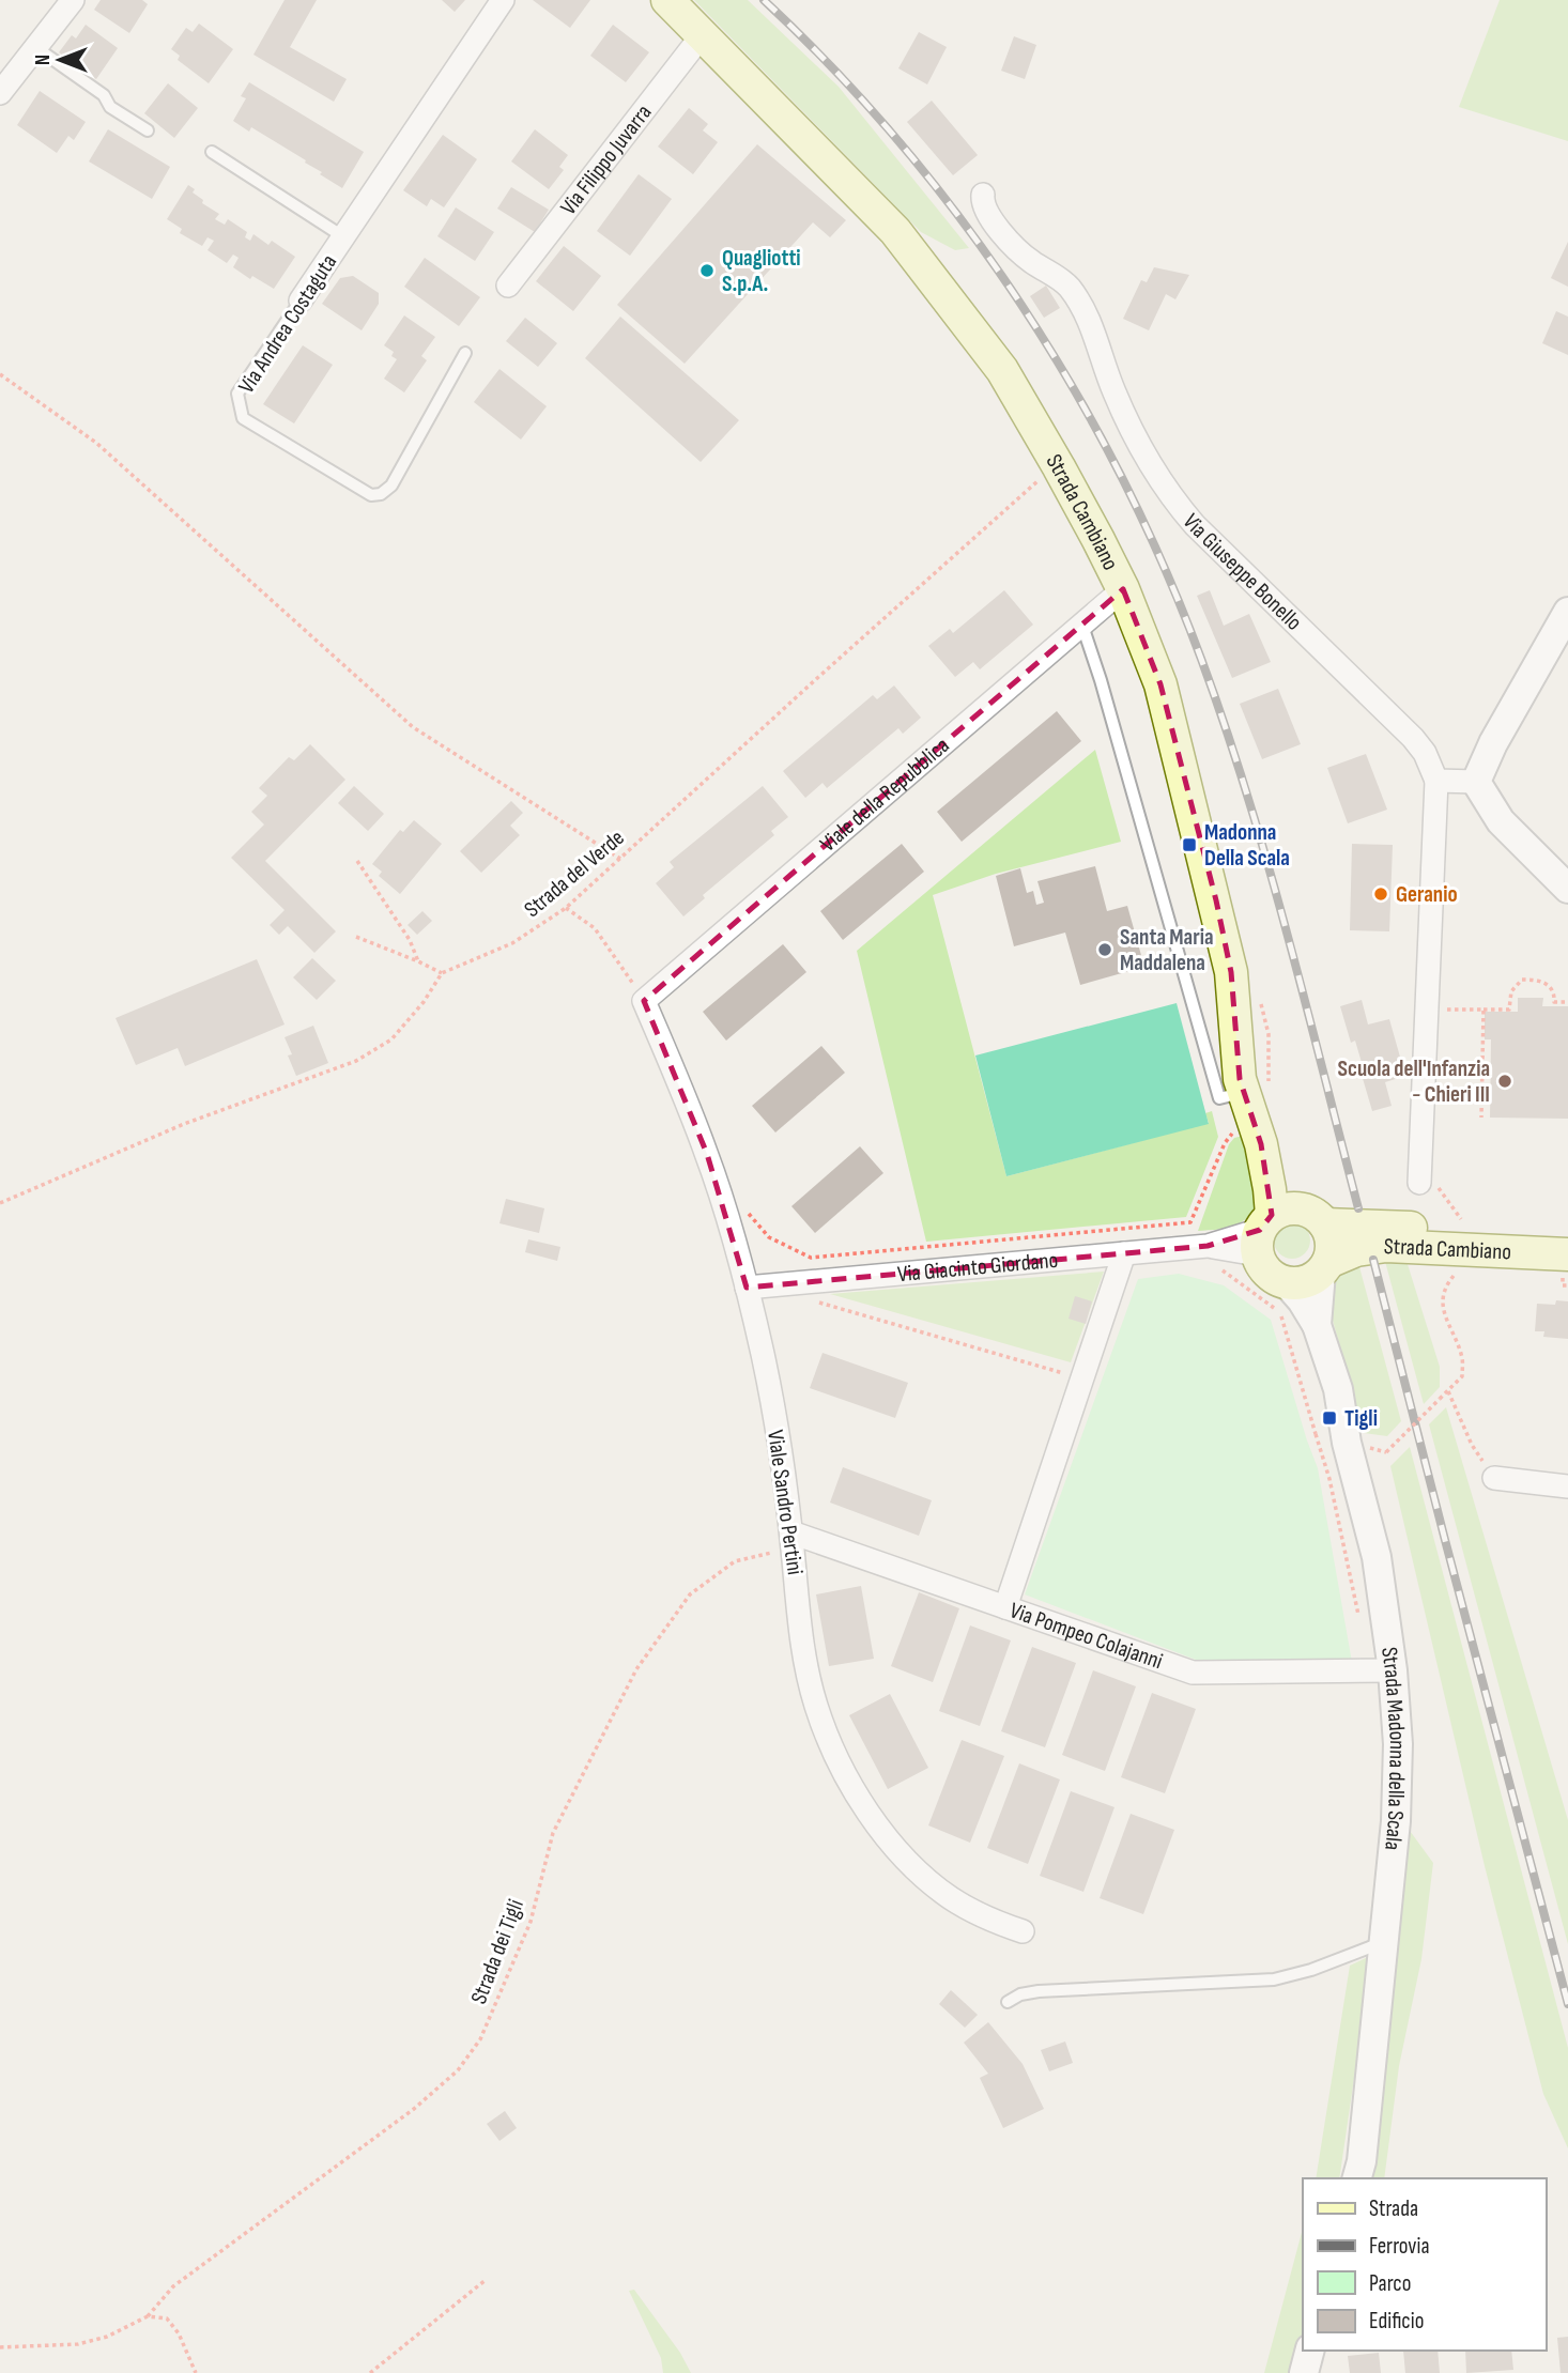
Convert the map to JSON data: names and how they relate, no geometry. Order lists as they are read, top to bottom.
{
  "streets": {
    "main road": ["Strada Cambiano"],
    "street": [
      "Via Filippo Juvarra",
      "Via Andrea Costaguta",
      "Via Giuseppe Bonello",
      "Viale della Repubblica",
      "Via Giacinto Giordano",
      "Viale Sandro Pertini",
      "Via Pompeo Colajanni",
      "Strada Madonna della Scala"
    ],
    "path": ["Strada del Verde", "Strada dei Tigli"]
  },
  "crossings": [
    ["Via Filippo Juvarra", "Strada Cambiano"],
    ["Strada Cambiano", "Viale della Repubblica"],
    ["Strada Cambiano", "Strada del Verde"],
    ["Strada Cambiano", "Via Giacinto Giordano"],
    ["Viale della Repubblica", "Viale Sandro Pertini"],
    ["Via Giacinto Giordano", "Viale Sandro Pertini"],
    ["Viale Sandro Pertini", "Via Pompeo Colajanni"],
    ["Viale Sandro Pertini", "Strada dei Tigli"],
    ["Via Pompeo Colajanni", "Strada Madonna della Scala"],
    ["Via Pompeo Colajanni", "Strada dei Tigli"]
  ],
  "places": {
    "other": [
      "Quagliotti S.p.A.",
      "Geranio",
      "Santa Maria Maddalena",
      "Scuola dell'Infanzia - Chieri III"
    ],
    "transit": ["Madonna Della Scala", "Tigli"]
  },
  "legend": [
    "Strada",
    "Ferrovia",
    "Parco",
    "Edificio"
  ],
  "north": "left"
}
